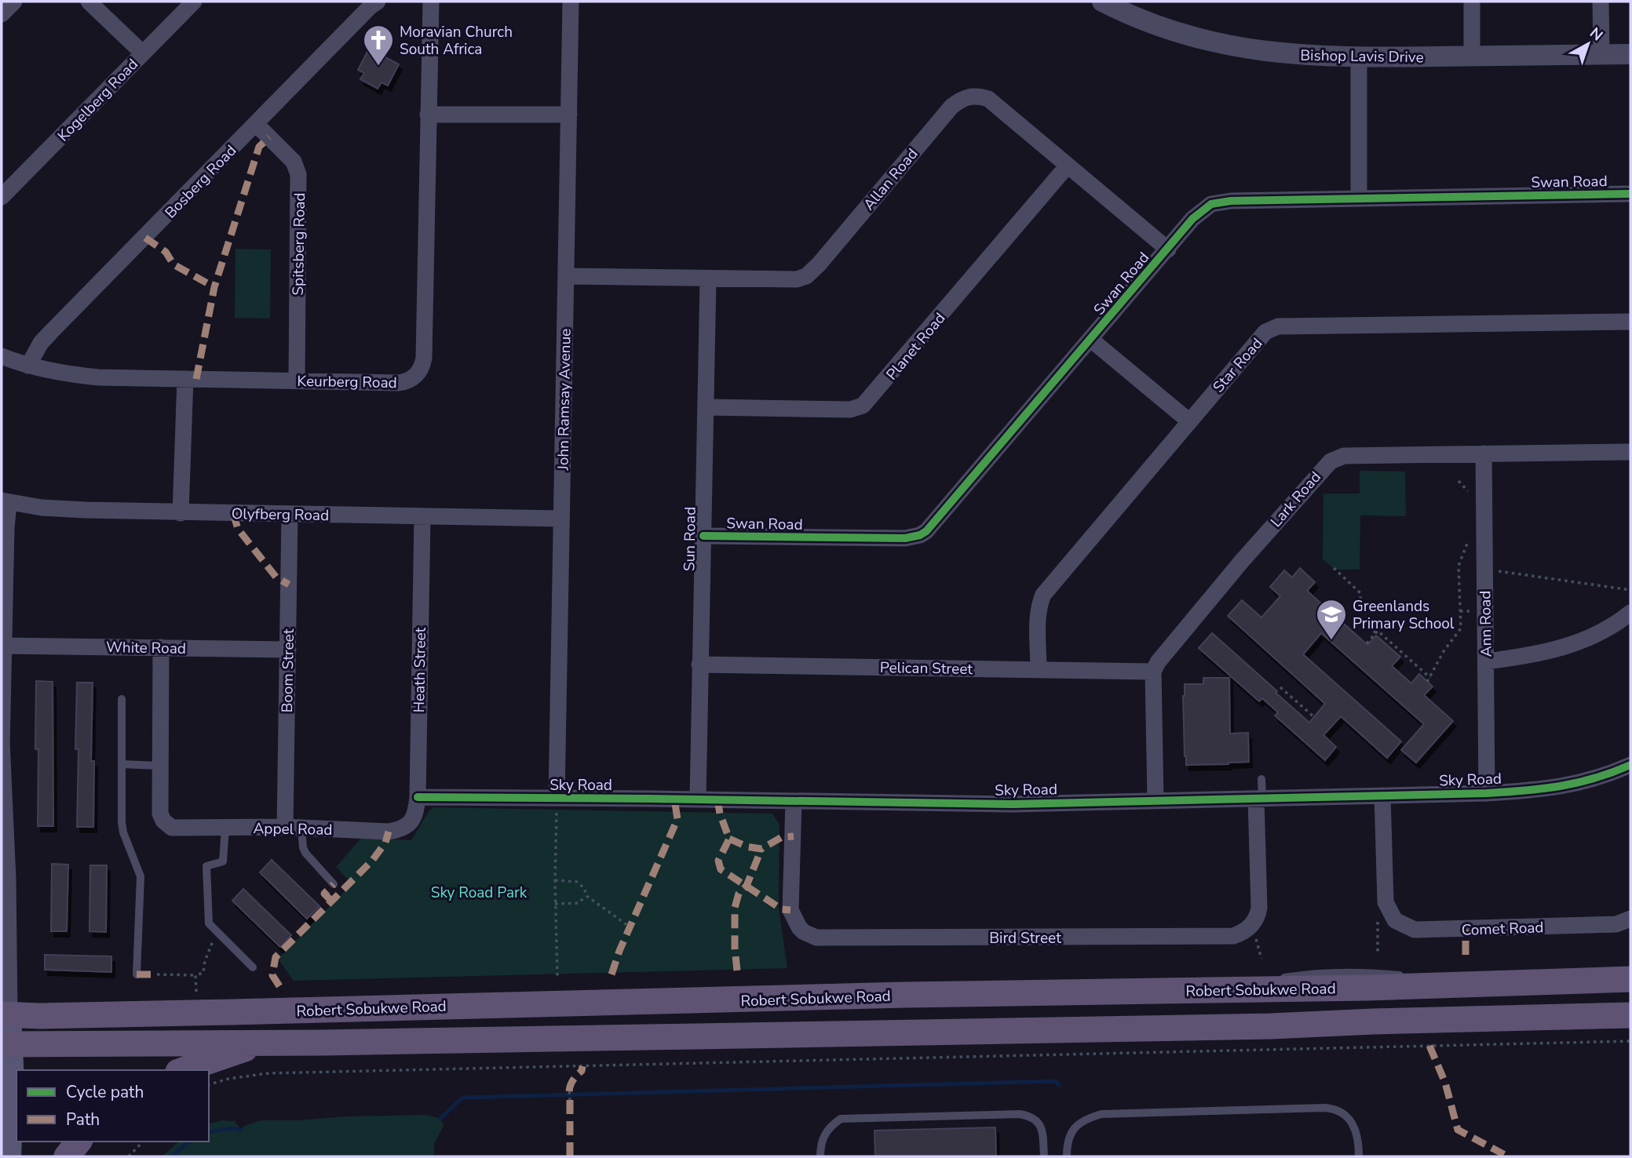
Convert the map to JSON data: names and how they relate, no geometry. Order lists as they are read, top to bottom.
{
  "streets": {
    "main road": ["Robert Sobukwe Road"],
    "street": [
      "Bishop Lavis Drive",
      "Kogelberg Road",
      "Allan Road",
      "Bosberg Road",
      "Swan Road",
      "Spitsberg Road",
      "Planet Road",
      "Star Road",
      "Keurberg Road",
      "John Ramsay Avenue",
      "Lark Road",
      "Olyfberg Road",
      "Sun Road",
      "Ann Road",
      "White Road",
      "Pelican Street",
      "Heath Street",
      "Boom Street",
      "Sky Road",
      "Appel Road",
      "Comet Road",
      "Bird Street"
    ]
  },
  "crossings": [
    ["Allan Road", "Swan Road"],
    ["Allan Road", "Planet Road"],
    ["Allan Road", "John Ramsay Avenue"],
    ["Allan Road", "Sun Road"],
    ["Bosberg Road", "Spitsberg Road"],
    ["Bosberg Road", "Keurberg Road"],
    ["Swan Road", "Sun Road"],
    ["Spitsberg Road", "Keurberg Road"],
    ["Planet Road", "Sun Road"],
    ["Star Road", "Pelican Street"],
    ["John Ramsay Avenue", "Olyfberg Road"],
    ["John Ramsay Avenue", "Sky Road"],
    ["Lark Road", "Ann Road"],
    ["Lark Road", "Pelican Street"],
    ["Olyfberg Road", "Heath Street"],
    ["Olyfberg Road", "Boom Street"],
    ["Sun Road", "Pelican Street"],
    ["Sun Road", "Sky Road"],
    ["Ann Road", "Sky Road"],
    ["White Road", "Boom Street"],
    ["Heath Street", "Sky Road"],
    ["Heath Street", "Appel Road"],
    ["Boom Street", "Appel Road"],
    ["Sky Road", "Bird Street"]
  ],
  "parks": ["Sky Road Park"],
  "places": {
    "church": ["Moravian Church South Africa"],
    "school or university": ["Greenlands Primary School"]
  },
  "legend": ["Cycle path", "Path"],
  "north": "top right"
}
